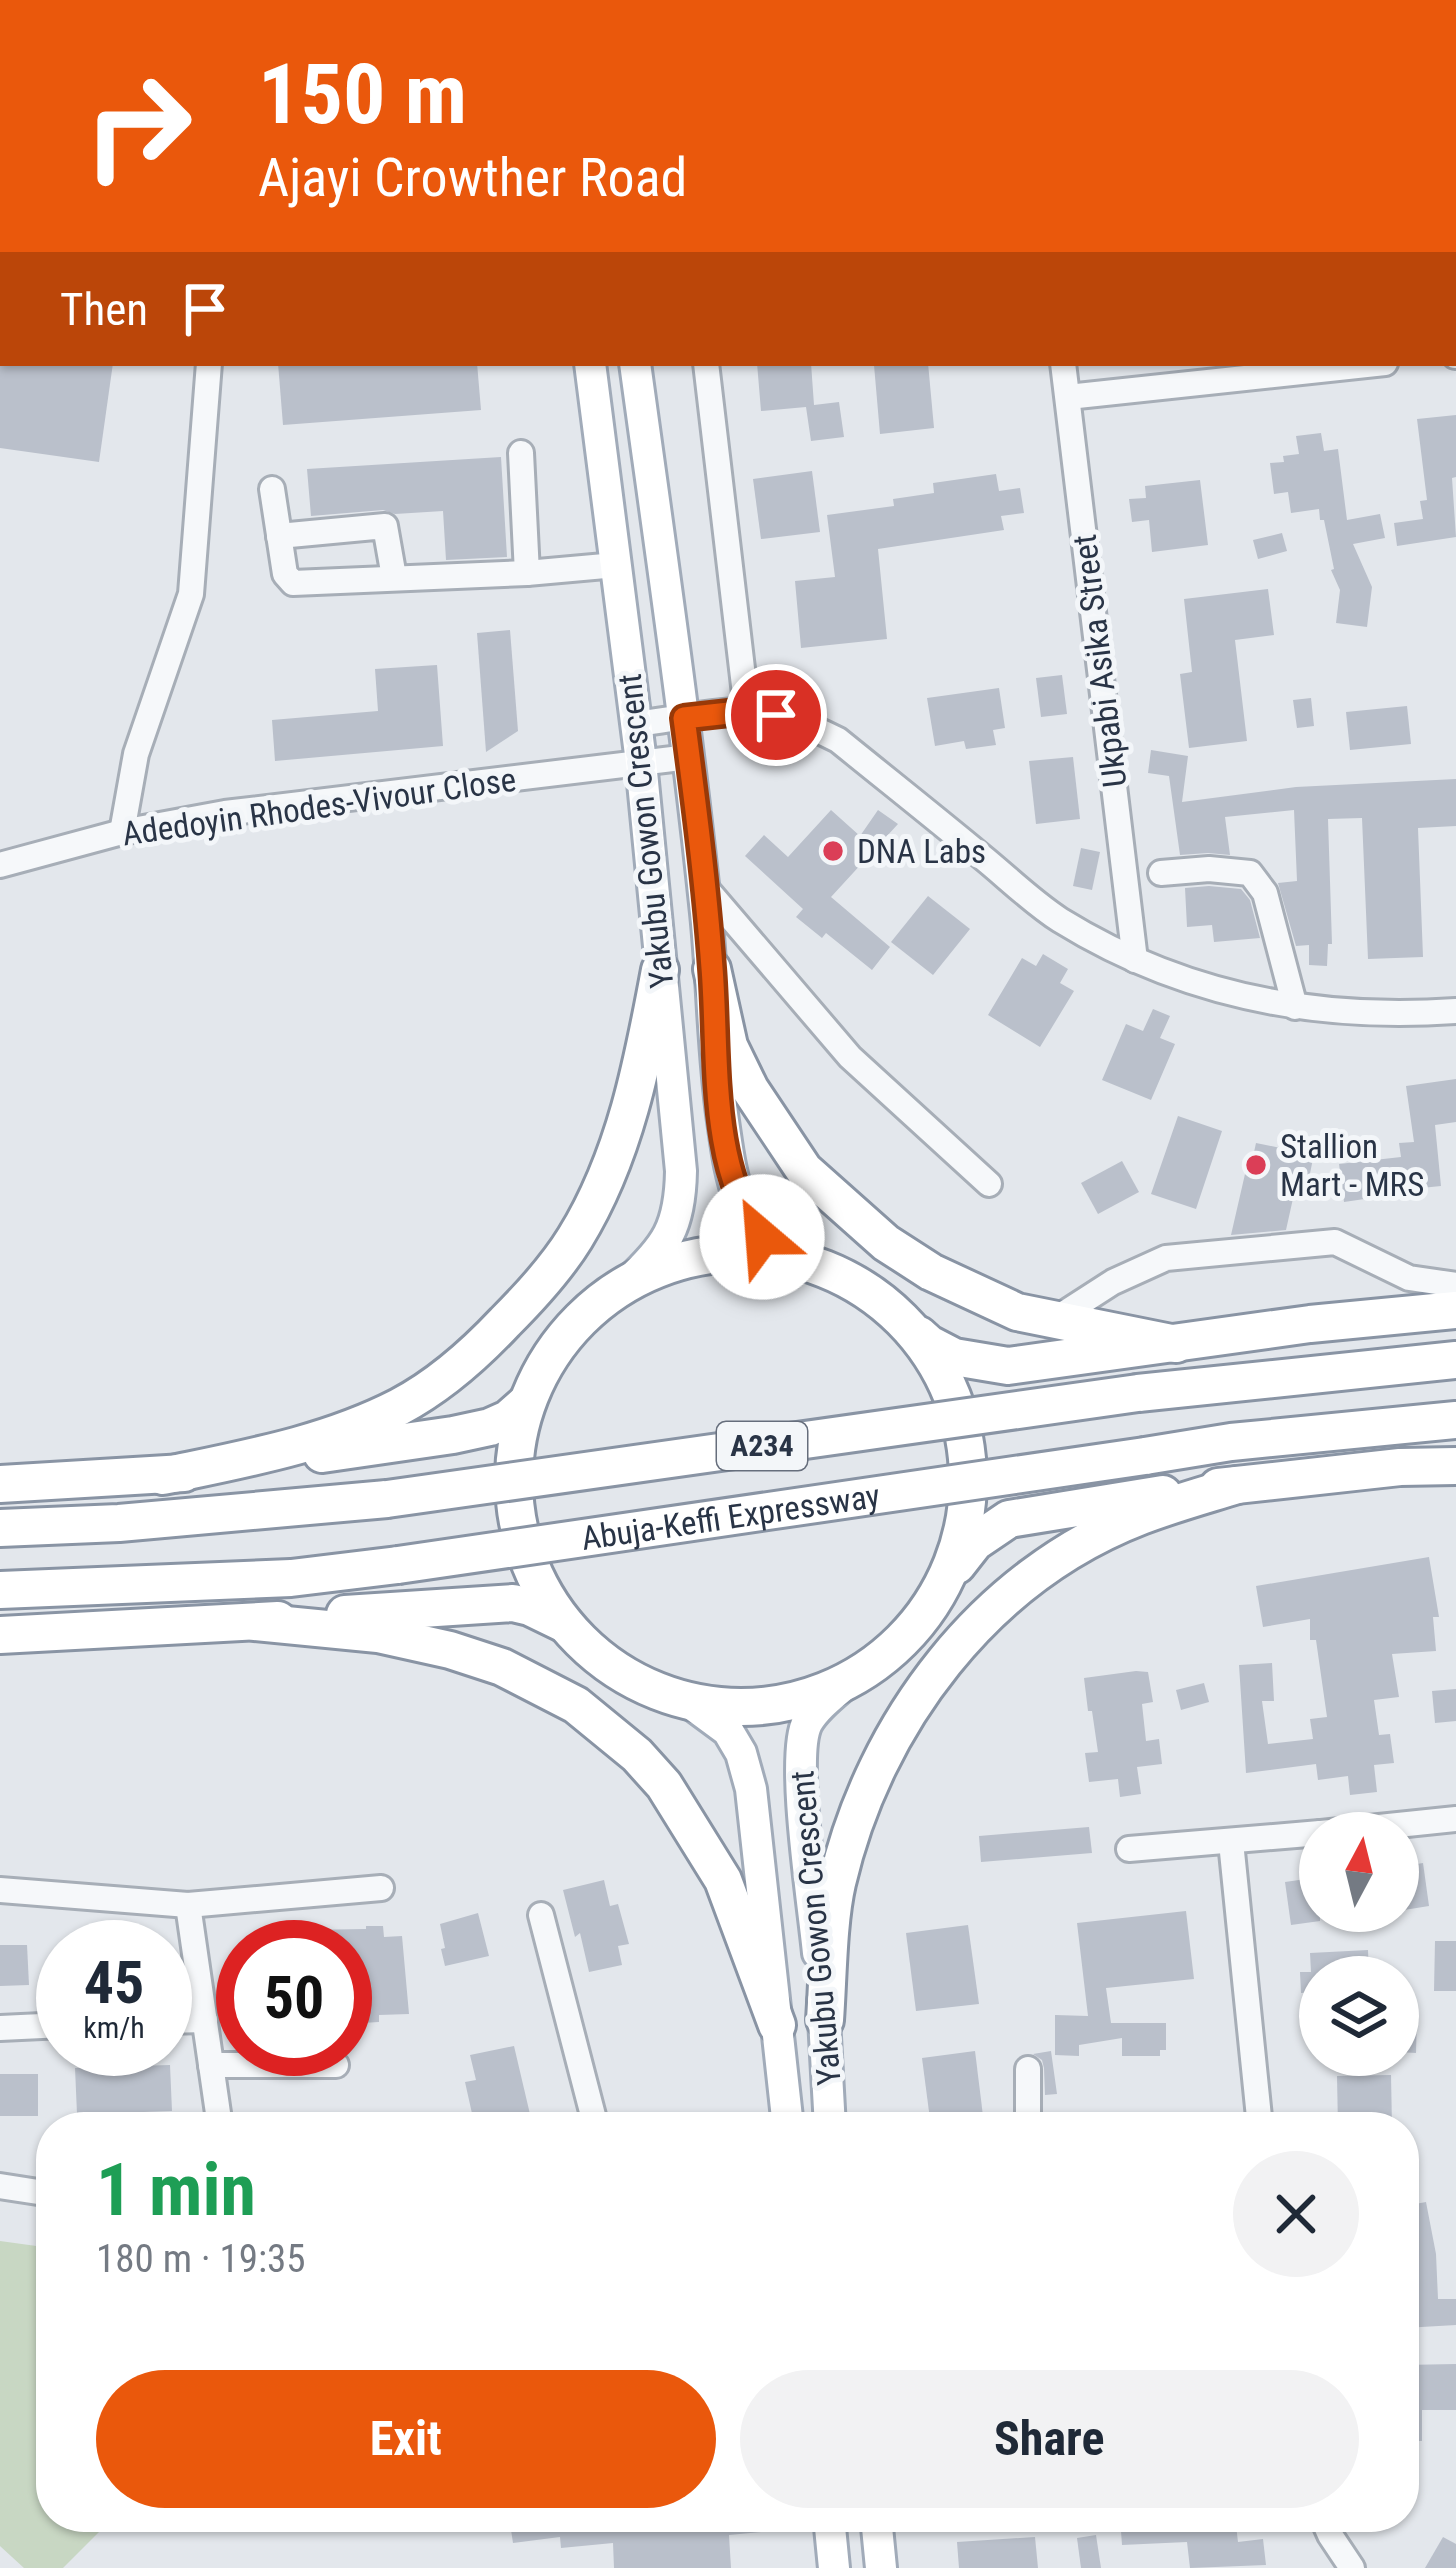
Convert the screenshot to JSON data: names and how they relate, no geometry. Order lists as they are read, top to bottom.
{
  "streets": {
    "highway": ["A234", "Abuja-Keffi Expressway"],
    "main road": ["Yakubu Gowon Crescent"],
    "street": ["Ukpabi Asika Street", "Adedoyin Rhodes-Vivour Close"]
  },
  "crossings": [
    ["Adedoyin Rhodes-Vivour Close", "Yakubu Gowon Crescent"]
  ],
  "places": ["DNA Labs", "Stallion Mart - MRS"],
  "north": "top",
  "page": {
    "turn": ["150 m", "Ajayi Crowther Road"],
    "then": "Then",
    "speed": "45 km/h",
    "limit": "50",
    "heading": ["1 min", "180 m · 19:35"],
    "buttons": ["Exit", "Share"]
  }
}
